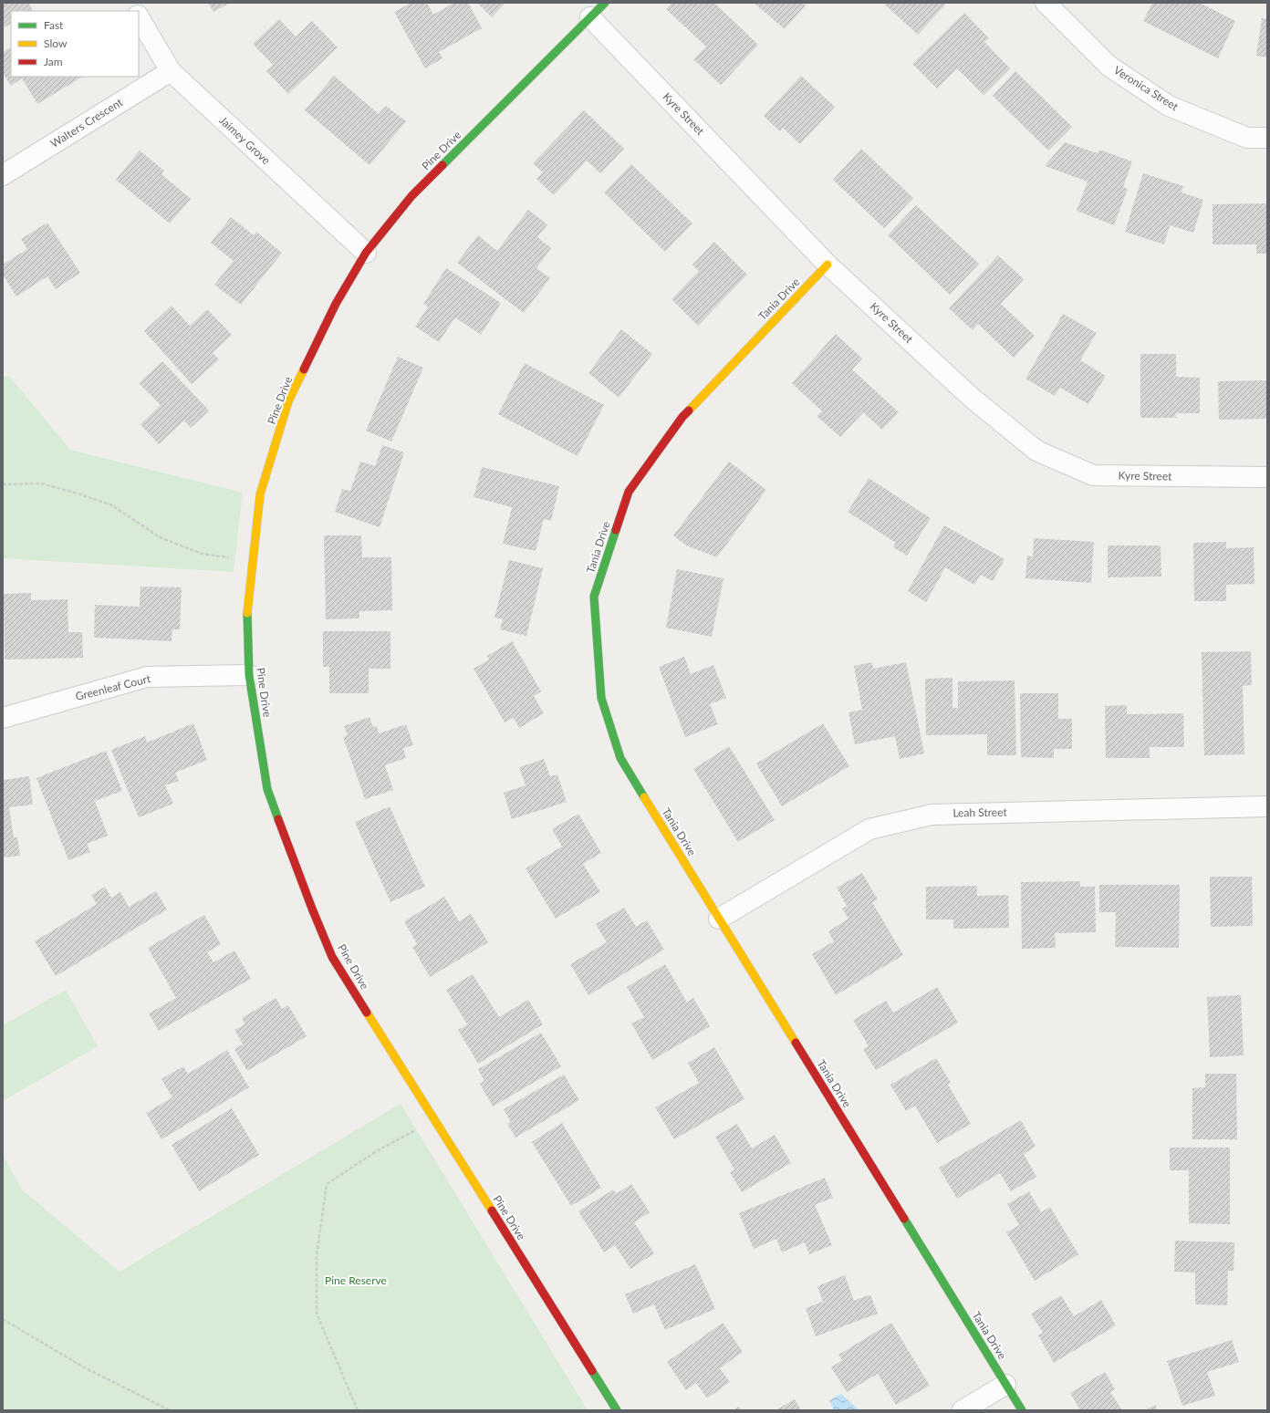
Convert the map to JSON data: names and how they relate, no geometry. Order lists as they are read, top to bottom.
{
  "streets": {
    "street": [
      "Veronica Street",
      "Kyre Street",
      "Walters Crescent",
      "Jaimey Grove",
      "Pine Drive",
      "Tania Drive",
      "Greenleaf Court",
      "Leah Street"
    ]
  },
  "crossings": [
    ["Kyre Street", "Pine Drive"],
    ["Kyre Street", "Tania Drive"],
    ["Walters Crescent", "Jaimey Grove"],
    ["Jaimey Grove", "Pine Drive"],
    ["Pine Drive", "Greenleaf Court"],
    ["Tania Drive", "Leah Street"]
  ],
  "parks": ["Pine Reserve"],
  "legend": ["Fast", "Slow", "Jam"]
}
